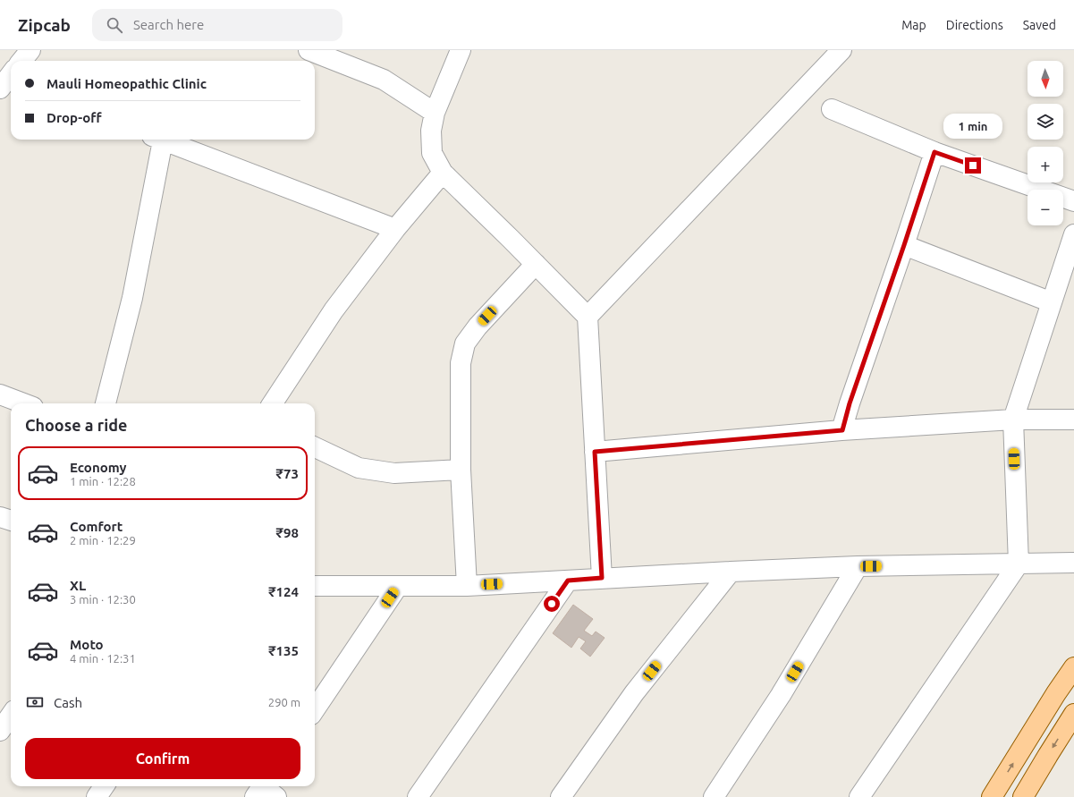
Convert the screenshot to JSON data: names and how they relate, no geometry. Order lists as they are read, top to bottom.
{
  "north": "bottom",
  "page": {
    "header": "Zipcab",
    "search": "Search here",
    "nav": ["Map", "Directions", "Saved"],
    "map_buttons": ["+", "−"],
    "banner": ["Mauli Homeopathic Clinic", "Drop-off"],
    "bubble": "1 min",
    "heading": "Choose a ride",
    "list": [
      {
        "name": "Economy",
        "note": "1 min · 12:28",
        "value": "₹73"
      },
      {
        "name": "Comfort",
        "note": "2 min · 12:29",
        "value": "₹98"
      },
      {
        "name": "XL",
        "note": "3 min · 12:30",
        "value": "₹124"
      },
      {
        "name": "Moto",
        "note": "4 min · 12:31",
        "value": "₹135"
      }
    ],
    "pay": ["Cash", "290 m"],
    "buttons": "Confirm"
  }
}
